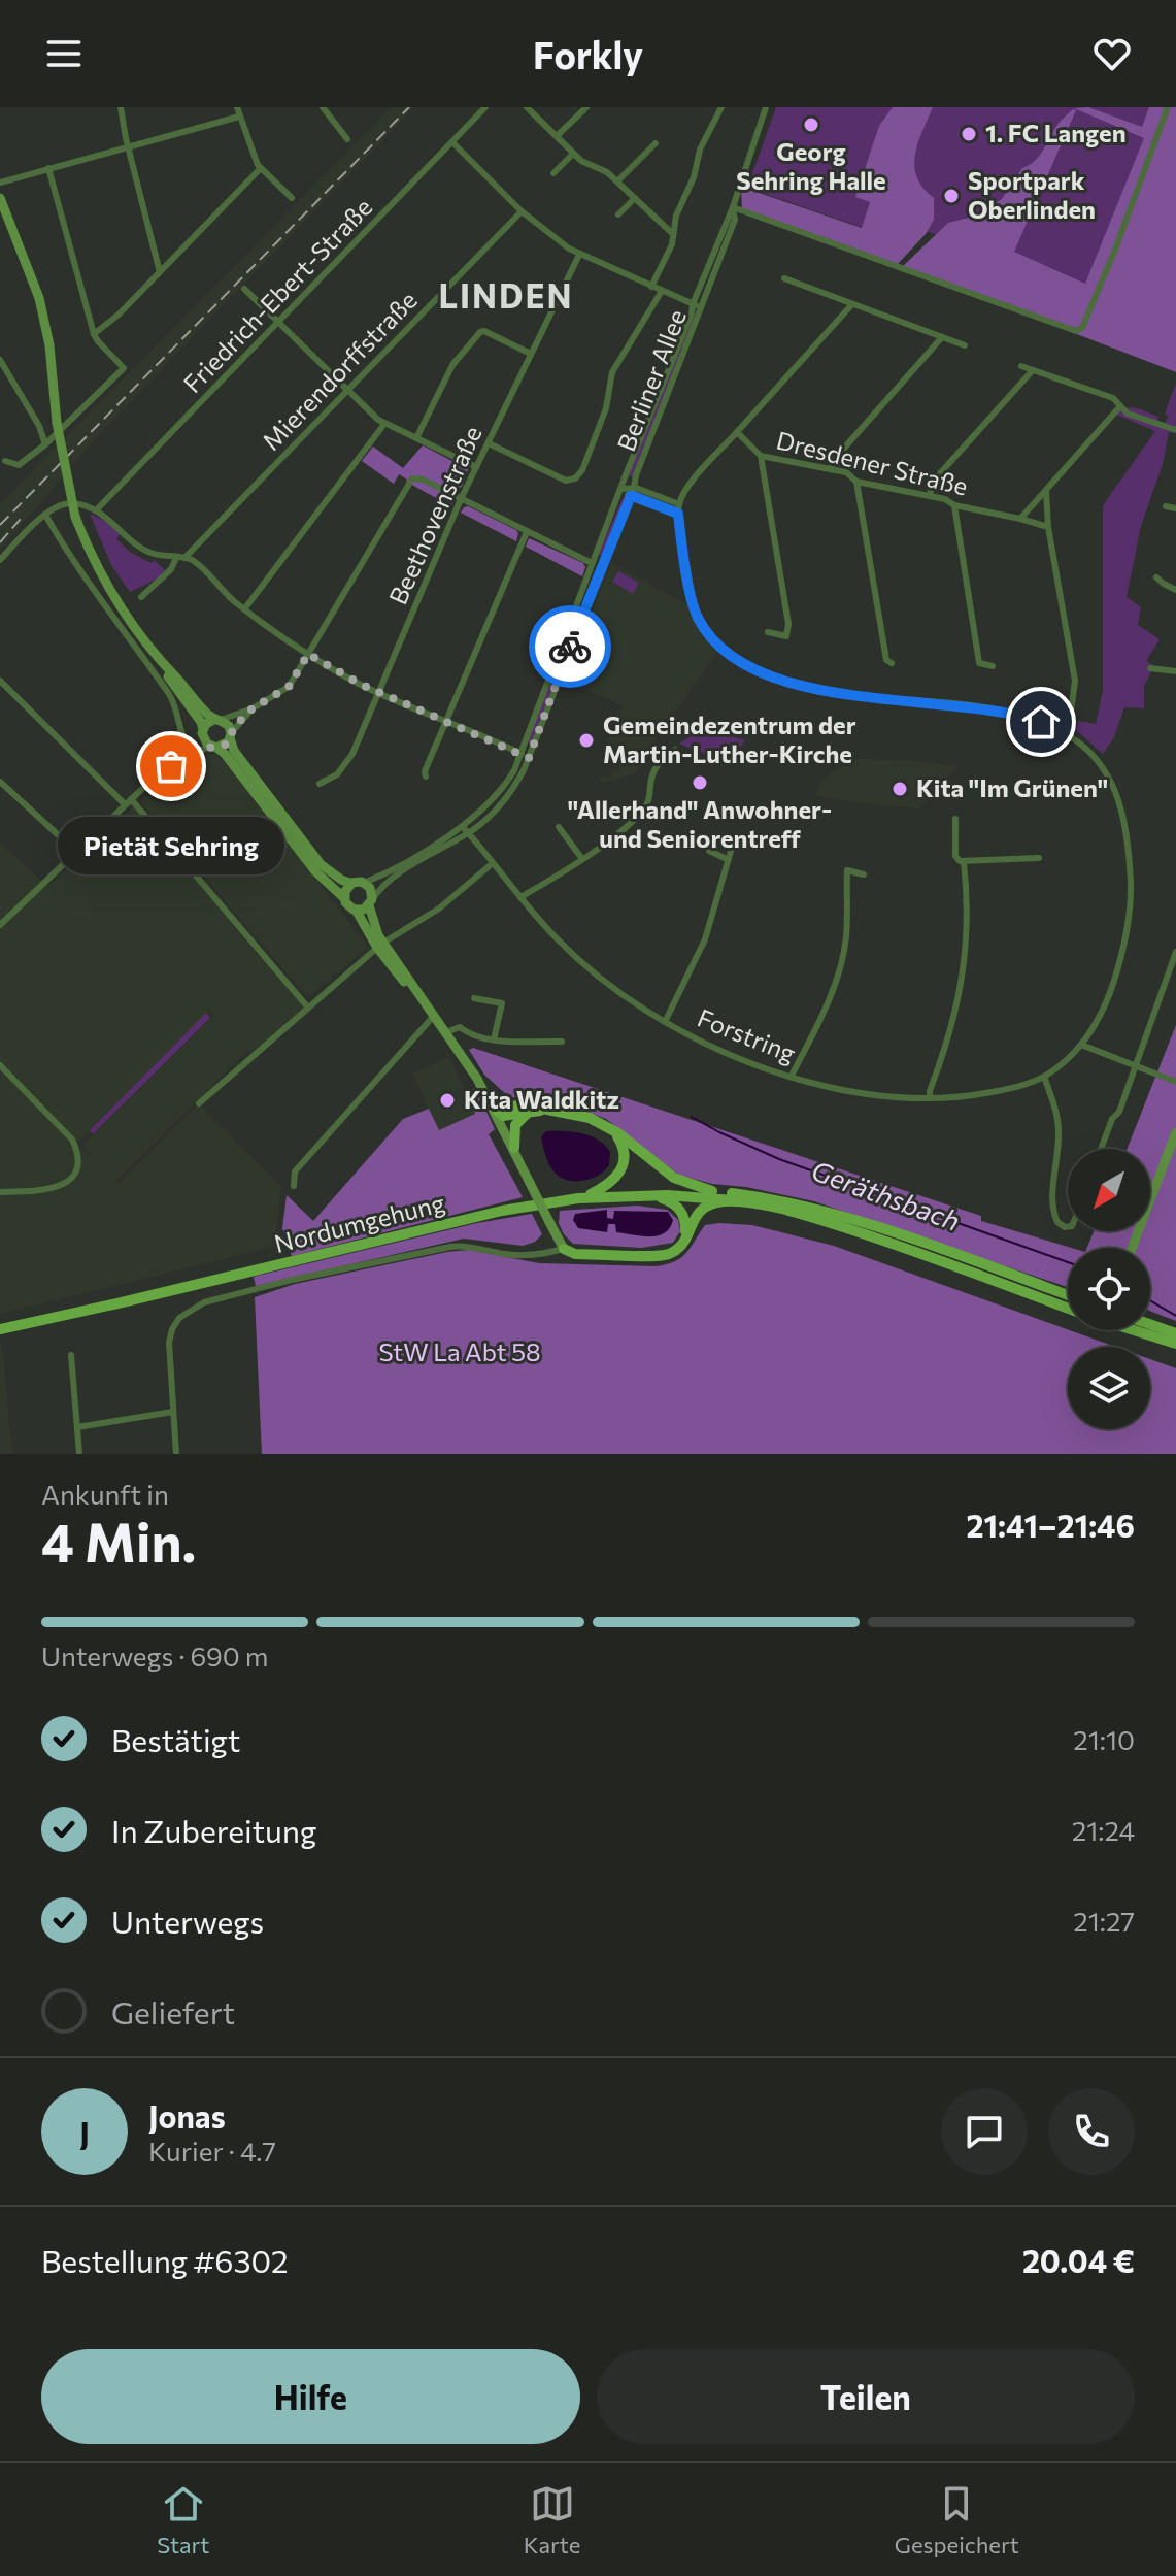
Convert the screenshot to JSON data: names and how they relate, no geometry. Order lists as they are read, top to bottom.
{
  "streets": {
    "main road": ["Nordumgehung"],
    "street": [
      "Friedrich-Ebert-Straße",
      "Mierendorffstraße",
      "Berliner Allee",
      "Dresdener Straße",
      "Beethovenstraße",
      "Forstring"
    ]
  },
  "crossings": [
    ["Berliner Allee", "Forstring"]
  ],
  "districts": ["LINDEN"],
  "water": ["Geräthsbach"],
  "parks": ["StW La Abt 58"],
  "places": [
    "Georg Sehring Halle",
    "1. FC Langen",
    "Sportpark Oberlinden",
    "Gemeindezentrum der Martin-Luther-Kirche",
    "Pietät Sehring",
    "\"Allerhand\" Anwohner- und Seniorentreff",
    "Kita \"Im Grünen\"",
    "Kita Waldkitz"
  ],
  "north": "bottom left",
  "page": {
    "header": "Forkly",
    "bubble": "Pietät Sehring",
    "heading": ["4 Min.", "Ankunft in", "21:41–21:46"],
    "panel": [
      "Jonas",
      "Kurier · 4.7",
      "Bestellung #6302",
      "20.04 €"
    ],
    "bar": "Unterwegs · 690 m",
    "list": [
      ["Bestätigt", "21:10"],
      ["In Zubereitung", "21:24"],
      ["Unterwegs", "21:27"],
      "Geliefert"
    ],
    "round": "J",
    "buttons": ["Hilfe", "Teilen"],
    "tabs": ["Start", "Karte", "Gespeichert"]
  }
}
